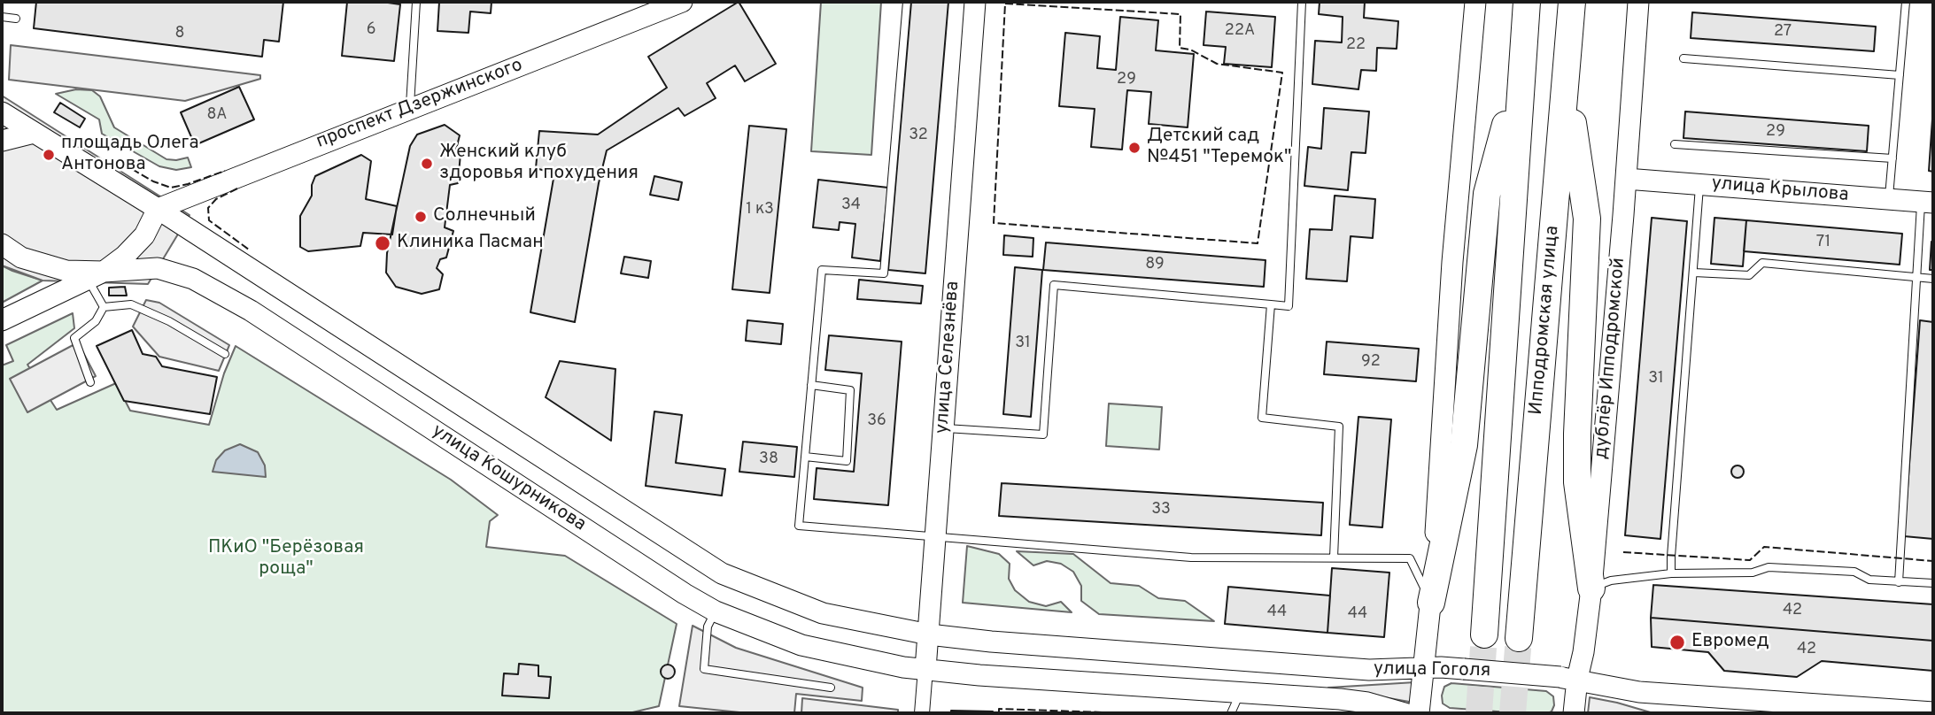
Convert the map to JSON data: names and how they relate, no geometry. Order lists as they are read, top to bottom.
{
  "streets": {
    "highway": ["Ипподромская улица"],
    "main road": [
      "проспект Дзержинского",
      "улица Крылова",
      "улица Селезнёва",
      "дублёр Ипподромской",
      "улица Кошурникова",
      "улица Гоголя"
    ]
  },
  "crossings": [
    ["проспект Дзержинского", "улица Кошурникова"],
    ["улица Крылова", "дублёр Ипподромской"],
    ["улица Селезнёва", "улица Кошурникова"],
    ["улица Селезнёва", "улица Гоголя"],
    ["дублёр Ипподромской", "улица Гоголя"],
    ["улица Кошурникова", "улица Гоголя"]
  ],
  "parks": ["ПКиО \"Берёзовая роща\""],
  "places": [
    "Детский сад №451 \"Теремок\"",
    "площадь Олега Антонова",
    "Женский клуб здоровья и похудения",
    "Солнечный",
    "Клиника Пасман",
    "Евромед"
  ],
  "house_numbers": [
    "6",
    "22А",
    "27",
    "8",
    "22",
    "29",
    "8А",
    "29",
    "32",
    "34",
    "1 к3",
    "71",
    "89",
    "31",
    "92",
    "31",
    "36",
    "38",
    "33",
    "42",
    "44",
    "44",
    "42"
  ]
}
